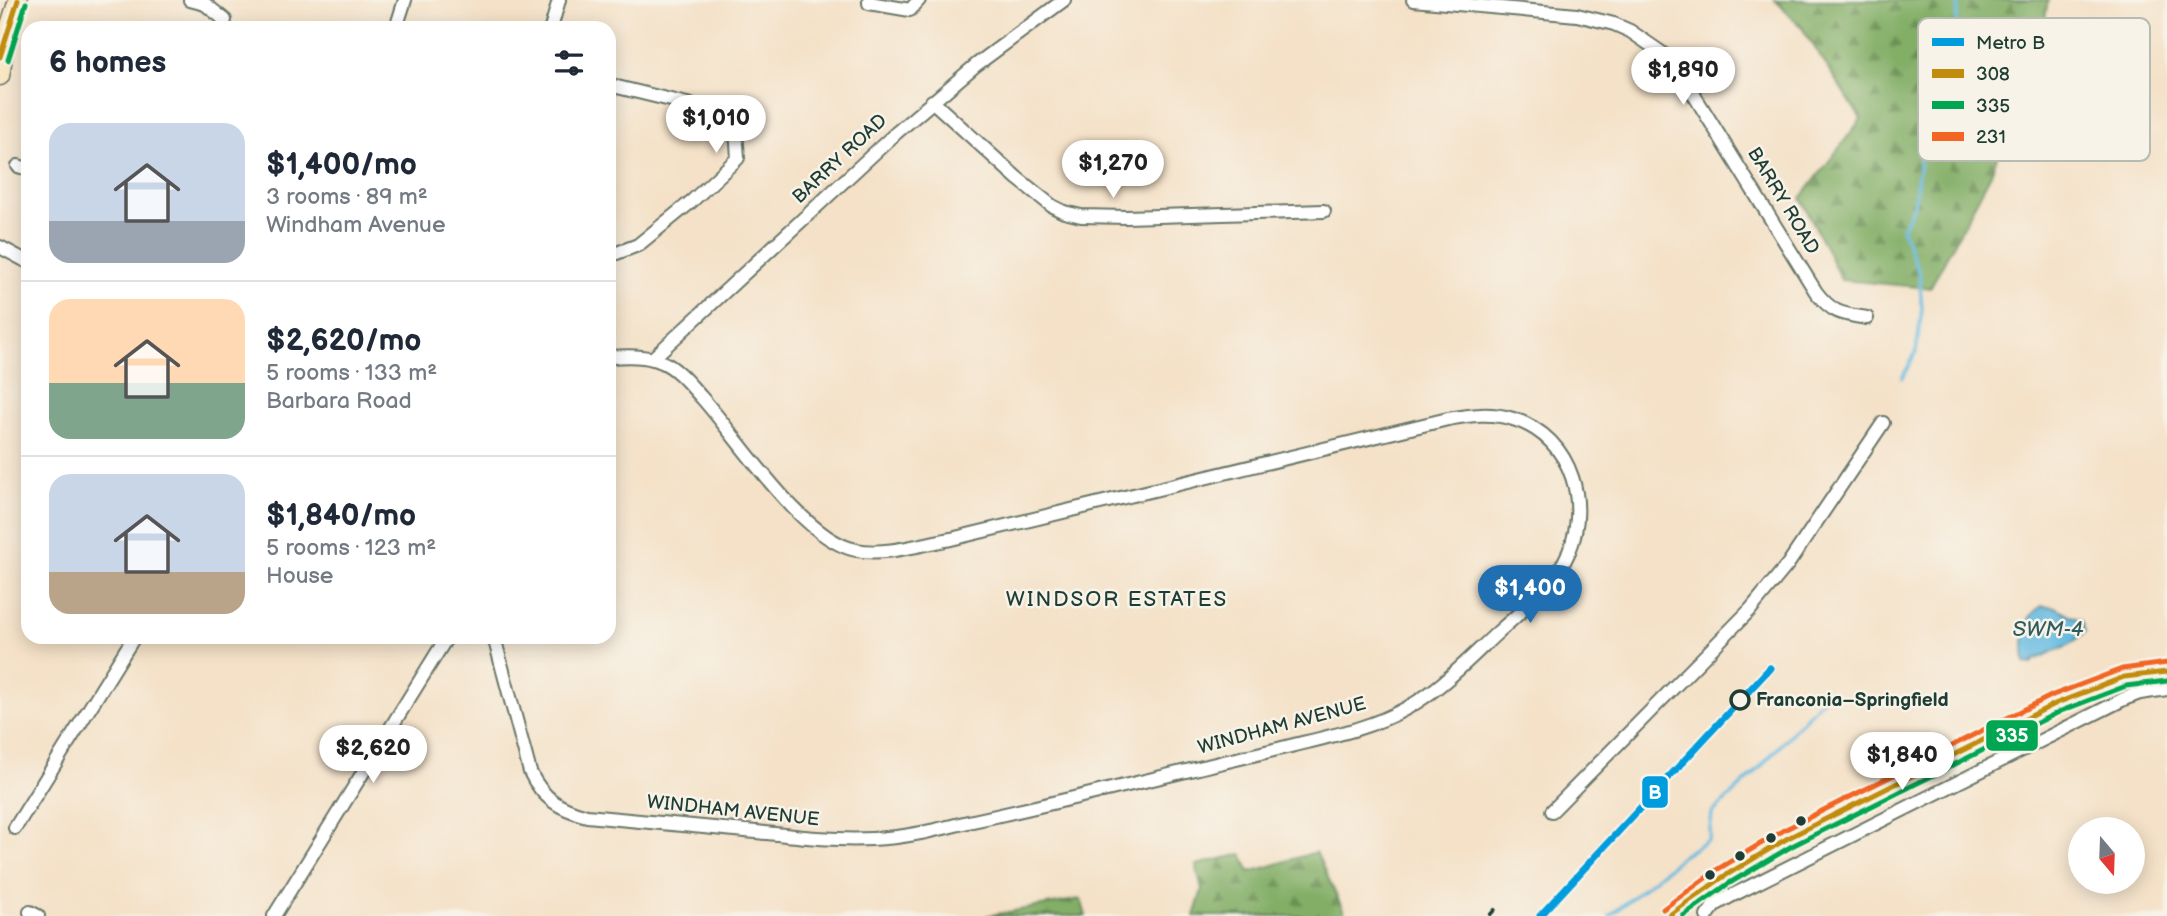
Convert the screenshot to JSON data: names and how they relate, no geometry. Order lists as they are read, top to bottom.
{
  "streets": {
    "street": ["BARRY ROAD", "WINDHAM AVENUE"]
  },
  "crossings": [
    ["BARRY ROAD", "WINDHAM AVENUE"]
  ],
  "districts": ["WINDSOR ESTATES"],
  "water": ["SWM-4"],
  "places": ["Franconia–Springfield"],
  "lines": [
    "transit line 308",
    "transit line 335",
    "transit line 231",
    "metro line B"
  ],
  "legend": [
    "Metro B",
    "308",
    "335",
    "231"
  ],
  "north": "bottom",
  "page": {
    "heading": "6 homes",
    "price": [
      "$1,890",
      "$1,010",
      "$1,270",
      "$1,400",
      "$2,620",
      "$1,840"
    ],
    "list": [
      {
        "name": "$1,400/mo",
        "note": "3 rooms · 89 m² · Windham Avenue"
      },
      {
        "name": "$2,620/mo",
        "note": "5 rooms · 133 m² · Barbara Road"
      },
      {
        "name": "$1,840/mo",
        "note": "5 rooms · 123 m² · House"
      }
    ]
  }
}
